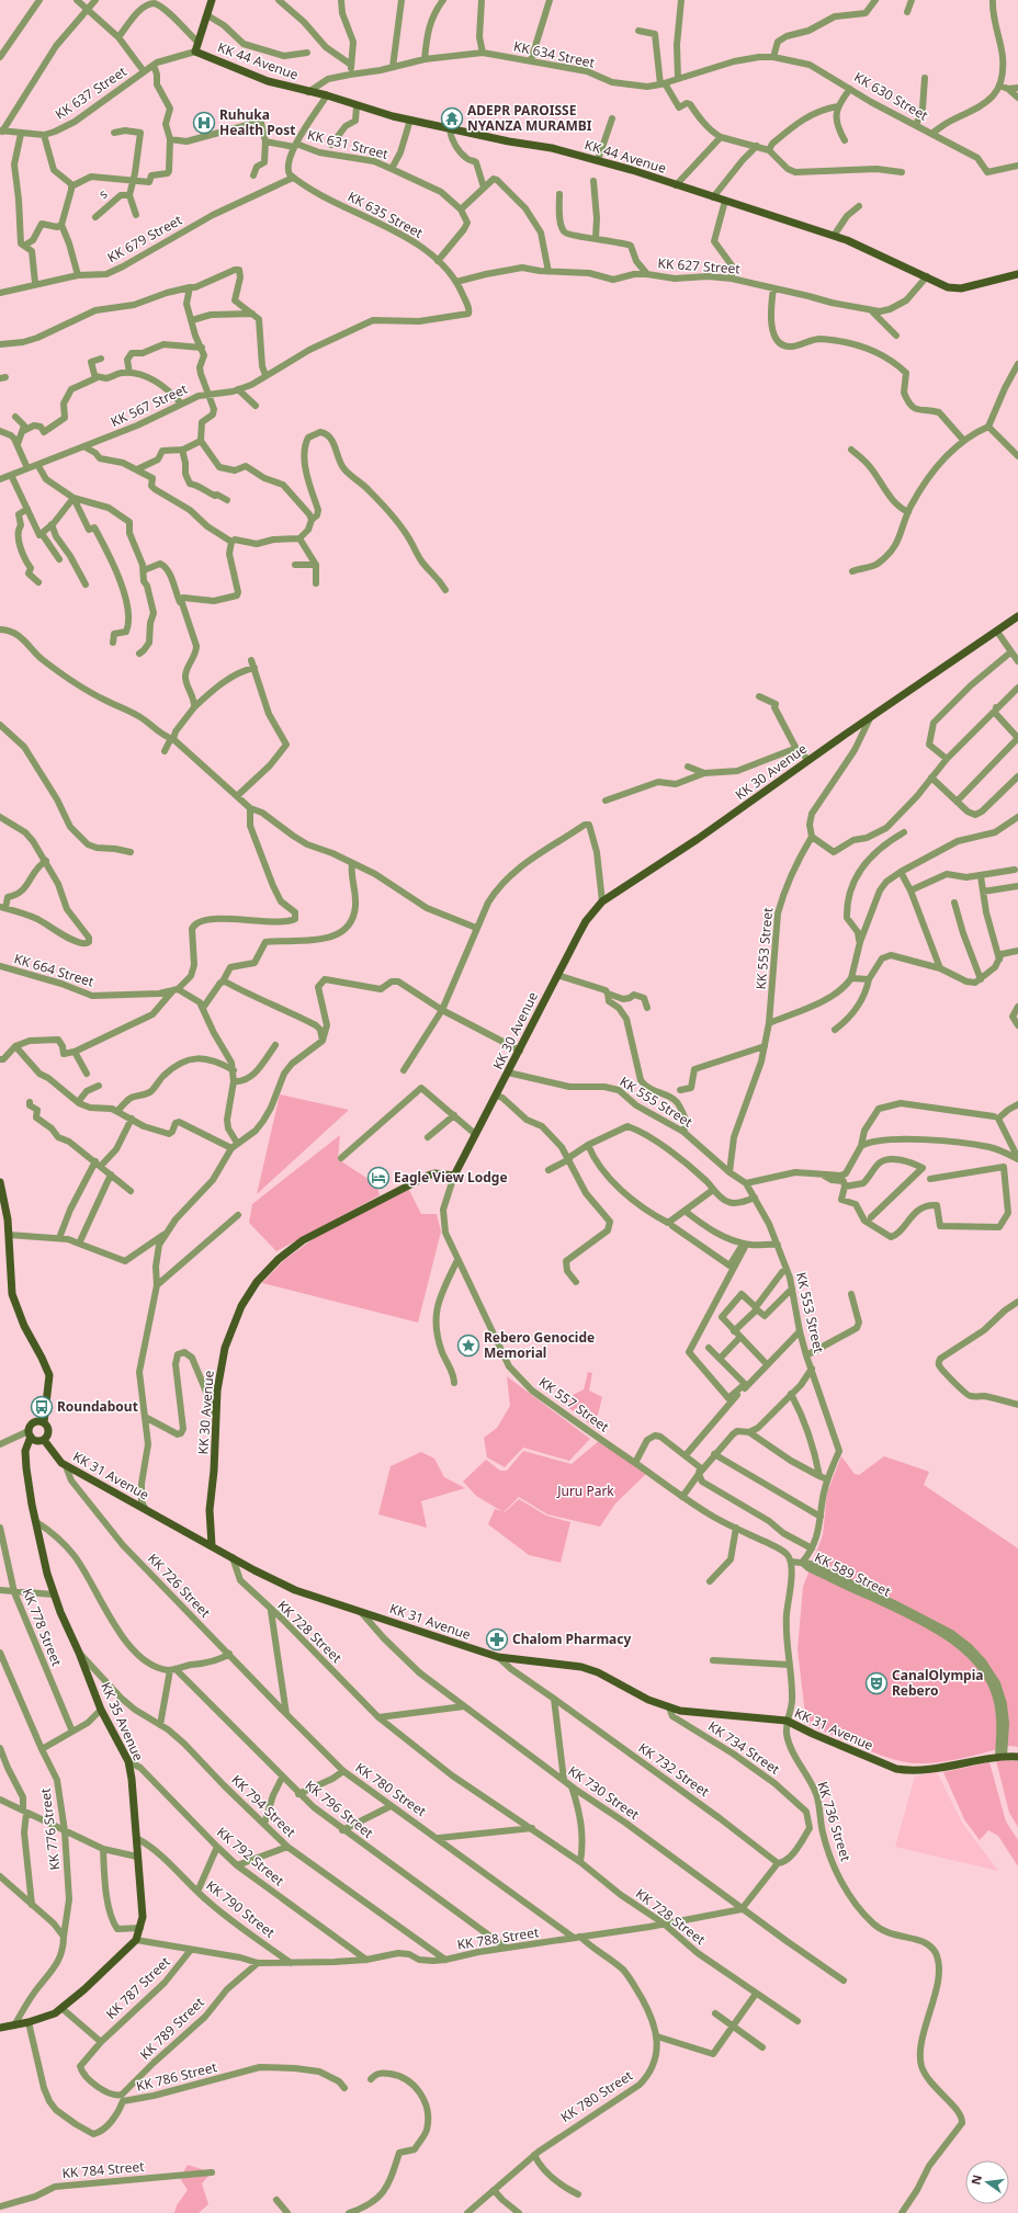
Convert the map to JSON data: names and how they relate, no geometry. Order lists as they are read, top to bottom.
{
  "streets": {
    "main road": [
      "KK 44 Avenue",
      "KK 30 Avenue",
      "KK 31 Avenue",
      "KK 35 Avenue"
    ],
    "street": [
      "KK 634 Street",
      "KK 637 Street",
      "KK 630 Street",
      "KK 631 Street",
      "s",
      "KK 635 Street",
      "KK 679 Street",
      "KK 627 Street",
      "KK 567 Street",
      "KK 553 Street",
      "KK 664 Street",
      "KK 555 Street",
      "KK 557 Street",
      "KK 589 Street",
      "KK 726 Street",
      "KK 778 Street",
      "KK 728 Street",
      "KK 734 Street",
      "KK 732 Street",
      "KK 780 Street",
      "KK 730 Street",
      "KK 794 Street",
      "KK 796 Street",
      "KK 736 Street",
      "KK 776 Street",
      "KK 792 Street",
      "KK 790 Street",
      "KK 788 Street",
      "KK 787 Street",
      "KK 789 Street",
      "KK 786 Street",
      "KK 784 Street"
    ]
  },
  "crossings": [
    ["KK 634 Street", "KK 44 Avenue"],
    ["KK 634 Street", "KK 630 Street"],
    ["KK 44 Avenue", "KK 637 Street"],
    ["KK 44 Avenue", "KK 627 Street"],
    ["KK 635 Street", "KK 679 Street"],
    ["KK 635 Street", "KK 627 Street"],
    ["KK 635 Street", "KK 567 Street"],
    ["KK 30 Avenue", "KK 553 Street"],
    ["KK 30 Avenue", "KK 555 Street"],
    ["KK 30 Avenue", "KK 557 Street"],
    ["KK 30 Avenue", "KK 31 Avenue"],
    ["KK 553 Street", "KK 555 Street"],
    ["KK 31 Avenue", "KK 589 Street"],
    ["KK 31 Avenue", "KK 726 Street"],
    ["KK 31 Avenue", "KK 728 Street"],
    ["KK 31 Avenue", "KK 35 Avenue"],
    ["KK 31 Avenue", "KK 734 Street"],
    ["KK 31 Avenue", "KK 732 Street"],
    ["KK 31 Avenue", "KK 730 Street"],
    ["KK 31 Avenue", "KK 736 Street"],
    ["KK 726 Street", "KK 780 Street"],
    ["KK 728 Street", "KK 788 Street"],
    ["KK 35 Avenue", "KK 794 Street"],
    ["KK 35 Avenue", "KK 796 Street"],
    ["KK 35 Avenue", "KK 776 Street"],
    ["KK 35 Avenue", "KK 792 Street"],
    ["KK 35 Avenue", "KK 790 Street"],
    ["KK 35 Avenue", "KK 788 Street"],
    ["KK 35 Avenue", "KK 789 Street"],
    ["KK 780 Street", "KK 788 Street"],
    ["KK 730 Street", "KK 788 Street"],
    ["KK 794 Street", "KK 788 Street"],
    ["KK 796 Street", "KK 788 Street"],
    ["KK 792 Street", "KK 788 Street"],
    ["KK 790 Street", "KK 788 Street"],
    ["KK 788 Street", "KK 787 Street"],
    ["KK 788 Street", "KK 789 Street"],
    ["KK 787 Street", "KK 786 Street"],
    ["KK 789 Street", "KK 786 Street"]
  ],
  "parks": ["Juru Park"],
  "places": {
    "temple": ["ADEPR PAROISSE NYANZA MURAMBI"],
    "hospital": ["Ruhuka Health Post"],
    "hotel": ["Eagle View Lodge"],
    "place": ["Rebero Genocide Memorial"],
    "bus stop": ["Roundabout"],
    "pharmacy": ["Chalom Pharmacy"],
    "theatre": ["CanalOlympia Rebero"]
  },
  "north": "left"
}
